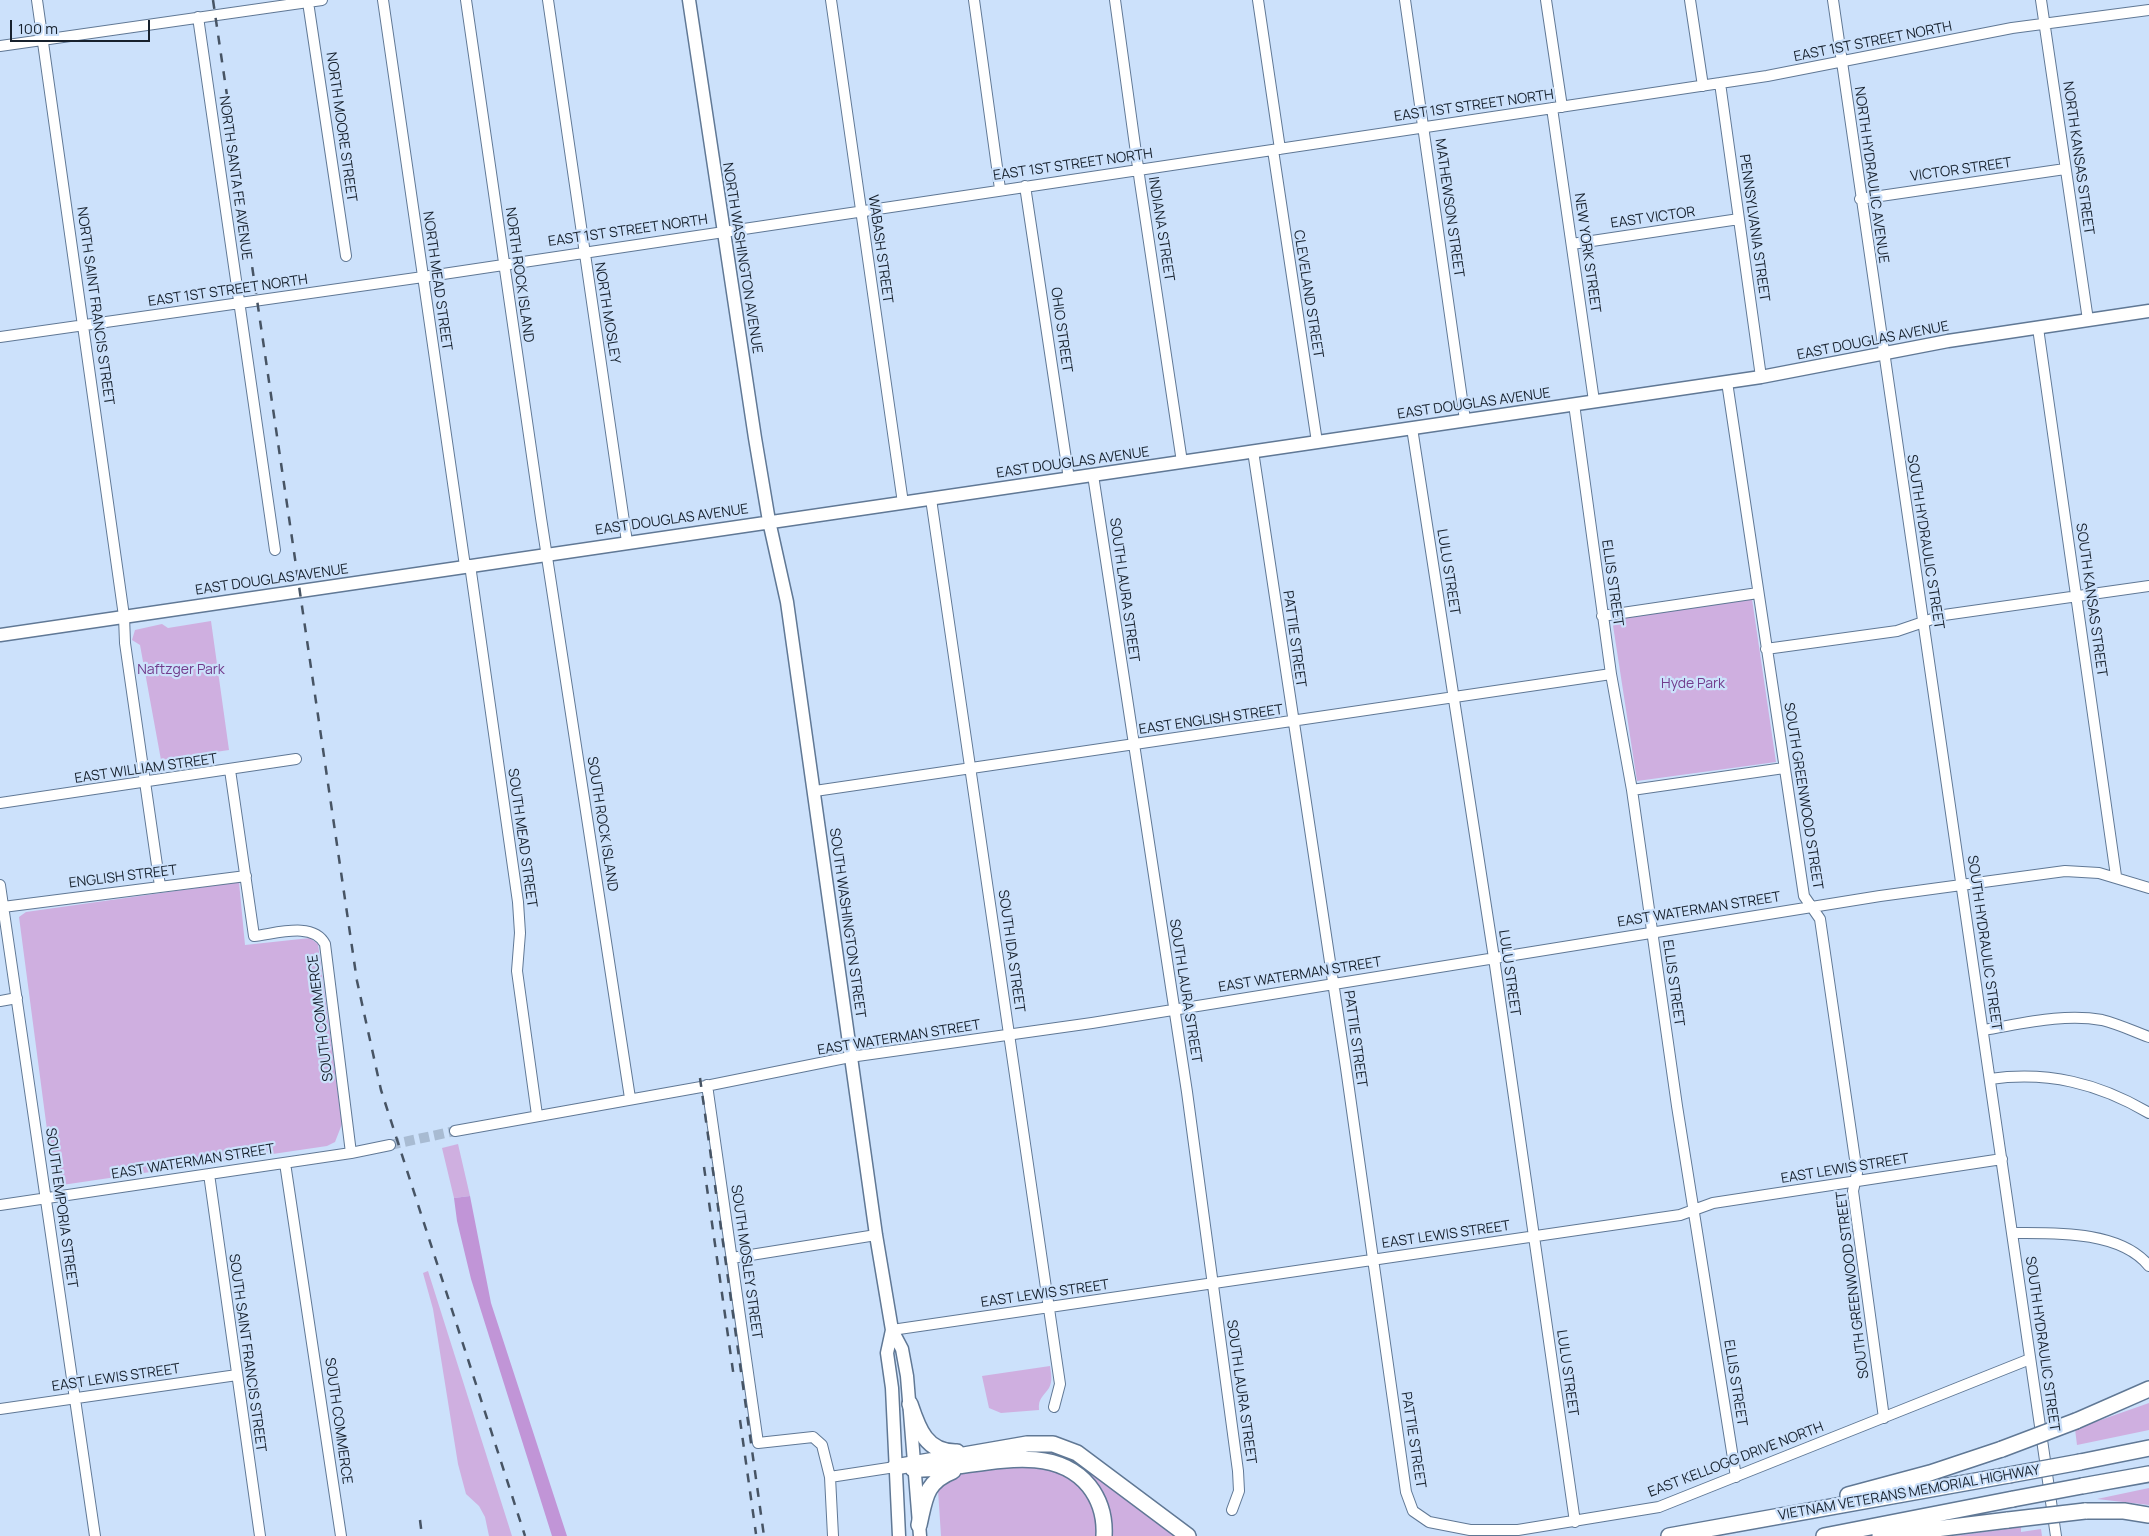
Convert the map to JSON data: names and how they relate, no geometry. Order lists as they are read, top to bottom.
{
  "streets": {
    "highway": ["VIETNAM VETERANS MEMORIAL HIGHWAY"],
    "main road": ["NORTH WASHINGTON AVENUE", "EAST DOUGLAS AVENUE", "SOUTH WASHINGTON STREET"],
    "street": [
      "EAST 1ST STREET NORTH",
      "NORTH MOORE STREET",
      "NORTH KANSAS STREET",
      "VICTOR STREET",
      "NORTH HYDRAULIC AVENUE",
      "NORTH SANTA FE AVENUE",
      "MATHEWSON STREET",
      "EAST VICTOR",
      "PENNSYLVANIA STREET",
      "INDIANA STREET",
      "WABASH STREET",
      "NEW YORK STREET",
      "NORTH ROCK ISLAND",
      "NORTH MEAD STREET",
      "CLEVELAND STREET",
      "NORTH SAINT FRANCIS STREET",
      "NORTH MOSLEY",
      "OHIO STREET",
      "SOUTH HYDRAULIC STREET",
      "LULU STREET",
      "ELLIS STREET",
      "SOUTH LAURA STREET",
      "SOUTH KANSAS STREET",
      "PATTIE STREET",
      "EAST ENGLISH STREET",
      "EAST WILLIAM STREET",
      "SOUTH GREENWOOD STREET",
      "SOUTH ROCK ISLAND",
      "SOUTH MEAD STREET",
      "ENGLISH STREET",
      "EAST WATERMAN STREET",
      "SOUTH IDA STREET",
      "SOUTH COMMERCE",
      "EAST LEWIS STREET",
      "SOUTH EMPORIA STREET",
      "SOUTH MOSLEY STREET",
      "SOUTH SAINT FRANCIS STREET",
      "EAST KELLOGG DRIVE NORTH"
    ]
  },
  "crossings": [
    ["EAST 1ST STREET NORTH", "NORTH KANSAS STREET"],
    ["EAST 1ST STREET NORTH", "NORTH HYDRAULIC AVENUE"],
    ["EAST 1ST STREET NORTH", "NORTH SANTA FE AVENUE"],
    ["EAST 1ST STREET NORTH", "MATHEWSON STREET"],
    ["EAST 1ST STREET NORTH", "PENNSYLVANIA STREET"],
    ["EAST 1ST STREET NORTH", "INDIANA STREET"],
    ["EAST 1ST STREET NORTH", "WABASH STREET"],
    ["EAST 1ST STREET NORTH", "NEW YORK STREET"],
    ["EAST 1ST STREET NORTH", "NORTH WASHINGTON AVENUE"],
    ["EAST 1ST STREET NORTH", "NORTH ROCK ISLAND"],
    ["EAST 1ST STREET NORTH", "NORTH MEAD STREET"],
    ["EAST 1ST STREET NORTH", "CLEVELAND STREET"],
    ["EAST 1ST STREET NORTH", "NORTH SAINT FRANCIS STREET"],
    ["EAST 1ST STREET NORTH", "NORTH MOSLEY"],
    ["EAST 1ST STREET NORTH", "OHIO STREET"],
    ["NORTH KANSAS STREET", "VICTOR STREET"],
    ["NORTH KANSAS STREET", "EAST DOUGLAS AVENUE"],
    ["VICTOR STREET", "NORTH HYDRAULIC AVENUE"],
    ["NORTH HYDRAULIC AVENUE", "EAST DOUGLAS AVENUE"],
    ["NORTH HYDRAULIC AVENUE", "SOUTH HYDRAULIC STREET"],
    ["MATHEWSON STREET", "EAST DOUGLAS AVENUE"],
    ["EAST VICTOR", "PENNSYLVANIA STREET"],
    ["EAST VICTOR", "NEW YORK STREET"],
    ["PENNSYLVANIA STREET", "EAST DOUGLAS AVENUE"],
    ["INDIANA STREET", "EAST DOUGLAS AVENUE"],
    ["WABASH STREET", "EAST DOUGLAS AVENUE"],
    ["NEW YORK STREET", "EAST DOUGLAS AVENUE"],
    ["NORTH WASHINGTON AVENUE", "EAST DOUGLAS AVENUE"],
    ["NORTH WASHINGTON AVENUE", "SOUTH WASHINGTON STREET"],
    ["NORTH ROCK ISLAND", "EAST DOUGLAS AVENUE"],
    ["NORTH ROCK ISLAND", "SOUTH ROCK ISLAND"],
    ["NORTH MEAD STREET", "EAST DOUGLAS AVENUE"],
    ["NORTH MEAD STREET", "SOUTH MEAD STREET"],
    ["CLEVELAND STREET", "EAST DOUGLAS AVENUE"],
    ["NORTH SAINT FRANCIS STREET", "EAST DOUGLAS AVENUE"],
    ["NORTH MOSLEY", "EAST DOUGLAS AVENUE"],
    ["OHIO STREET", "EAST DOUGLAS AVENUE"],
    ["EAST DOUGLAS AVENUE", "SOUTH HYDRAULIC STREET"],
    ["EAST DOUGLAS AVENUE", "LULU STREET"],
    ["EAST DOUGLAS AVENUE", "ELLIS STREET"],
    ["EAST DOUGLAS AVENUE", "SOUTH LAURA STREET"],
    ["EAST DOUGLAS AVENUE", "SOUTH KANSAS STREET"],
    ["EAST DOUGLAS AVENUE", "PATTIE STREET"],
    ["EAST DOUGLAS AVENUE", "SOUTH GREENWOOD STREET"],
    ["EAST DOUGLAS AVENUE", "SOUTH ROCK ISLAND"],
    ["EAST DOUGLAS AVENUE", "SOUTH MEAD STREET"],
    ["EAST DOUGLAS AVENUE", "SOUTH WASHINGTON STREET"],
    ["EAST DOUGLAS AVENUE", "SOUTH IDA STREET"],
    ["SOUTH HYDRAULIC STREET", "EAST WATERMAN STREET"],
    ["SOUTH HYDRAULIC STREET", "EAST LEWIS STREET"],
    ["SOUTH HYDRAULIC STREET", "EAST KELLOGG DRIVE NORTH"],
    ["LULU STREET", "EAST ENGLISH STREET"],
    ["LULU STREET", "EAST WATERMAN STREET"],
    ["LULU STREET", "EAST LEWIS STREET"],
    ["LULU STREET", "EAST KELLOGG DRIVE NORTH"],
    ["ELLIS STREET", "EAST ENGLISH STREET"],
    ["ELLIS STREET", "EAST WATERMAN STREET"],
    ["ELLIS STREET", "EAST LEWIS STREET"],
    ["ELLIS STREET", "EAST KELLOGG DRIVE NORTH"],
    ["SOUTH LAURA STREET", "EAST ENGLISH STREET"],
    ["SOUTH LAURA STREET", "EAST WATERMAN STREET"],
    ["SOUTH LAURA STREET", "EAST LEWIS STREET"],
    ["SOUTH KANSAS STREET", "EAST WATERMAN STREET"],
    ["PATTIE STREET", "EAST ENGLISH STREET"],
    ["PATTIE STREET", "EAST WATERMAN STREET"],
    ["PATTIE STREET", "EAST LEWIS STREET"],
    ["PATTIE STREET", "EAST KELLOGG DRIVE NORTH"],
    ["EAST ENGLISH STREET", "SOUTH WASHINGTON STREET"],
    ["EAST ENGLISH STREET", "SOUTH IDA STREET"],
    ["EAST WILLIAM STREET", "SOUTH COMMERCE"],
    ["SOUTH GREENWOOD STREET", "EAST WATERMAN STREET"],
    ["SOUTH GREENWOOD STREET", "EAST LEWIS STREET"],
    ["SOUTH GREENWOOD STREET", "EAST KELLOGG DRIVE NORTH"],
    ["SOUTH ROCK ISLAND", "EAST WATERMAN STREET"],
    ["SOUTH MEAD STREET", "EAST WATERMAN STREET"],
    ["ENGLISH STREET", "SOUTH COMMERCE"],
    ["ENGLISH STREET", "SOUTH EMPORIA STREET"],
    ["EAST WATERMAN STREET", "SOUTH WASHINGTON STREET"],
    ["EAST WATERMAN STREET", "SOUTH IDA STREET"],
    ["EAST WATERMAN STREET", "SOUTH COMMERCE"],
    ["EAST WATERMAN STREET", "SOUTH EMPORIA STREET"],
    ["EAST WATERMAN STREET", "SOUTH MOSLEY STREET"],
    ["EAST WATERMAN STREET", "SOUTH SAINT FRANCIS STREET"],
    ["SOUTH WASHINGTON STREET", "EAST LEWIS STREET"],
    ["SOUTH IDA STREET", "EAST LEWIS STREET"],
    ["EAST LEWIS STREET", "SOUTH EMPORIA STREET"],
    ["EAST LEWIS STREET", "SOUTH SAINT FRANCIS STREET"]
  ],
  "parks": ["Naftzger Park", "Hyde Park"],
  "scale_bar": "100 m"
}
